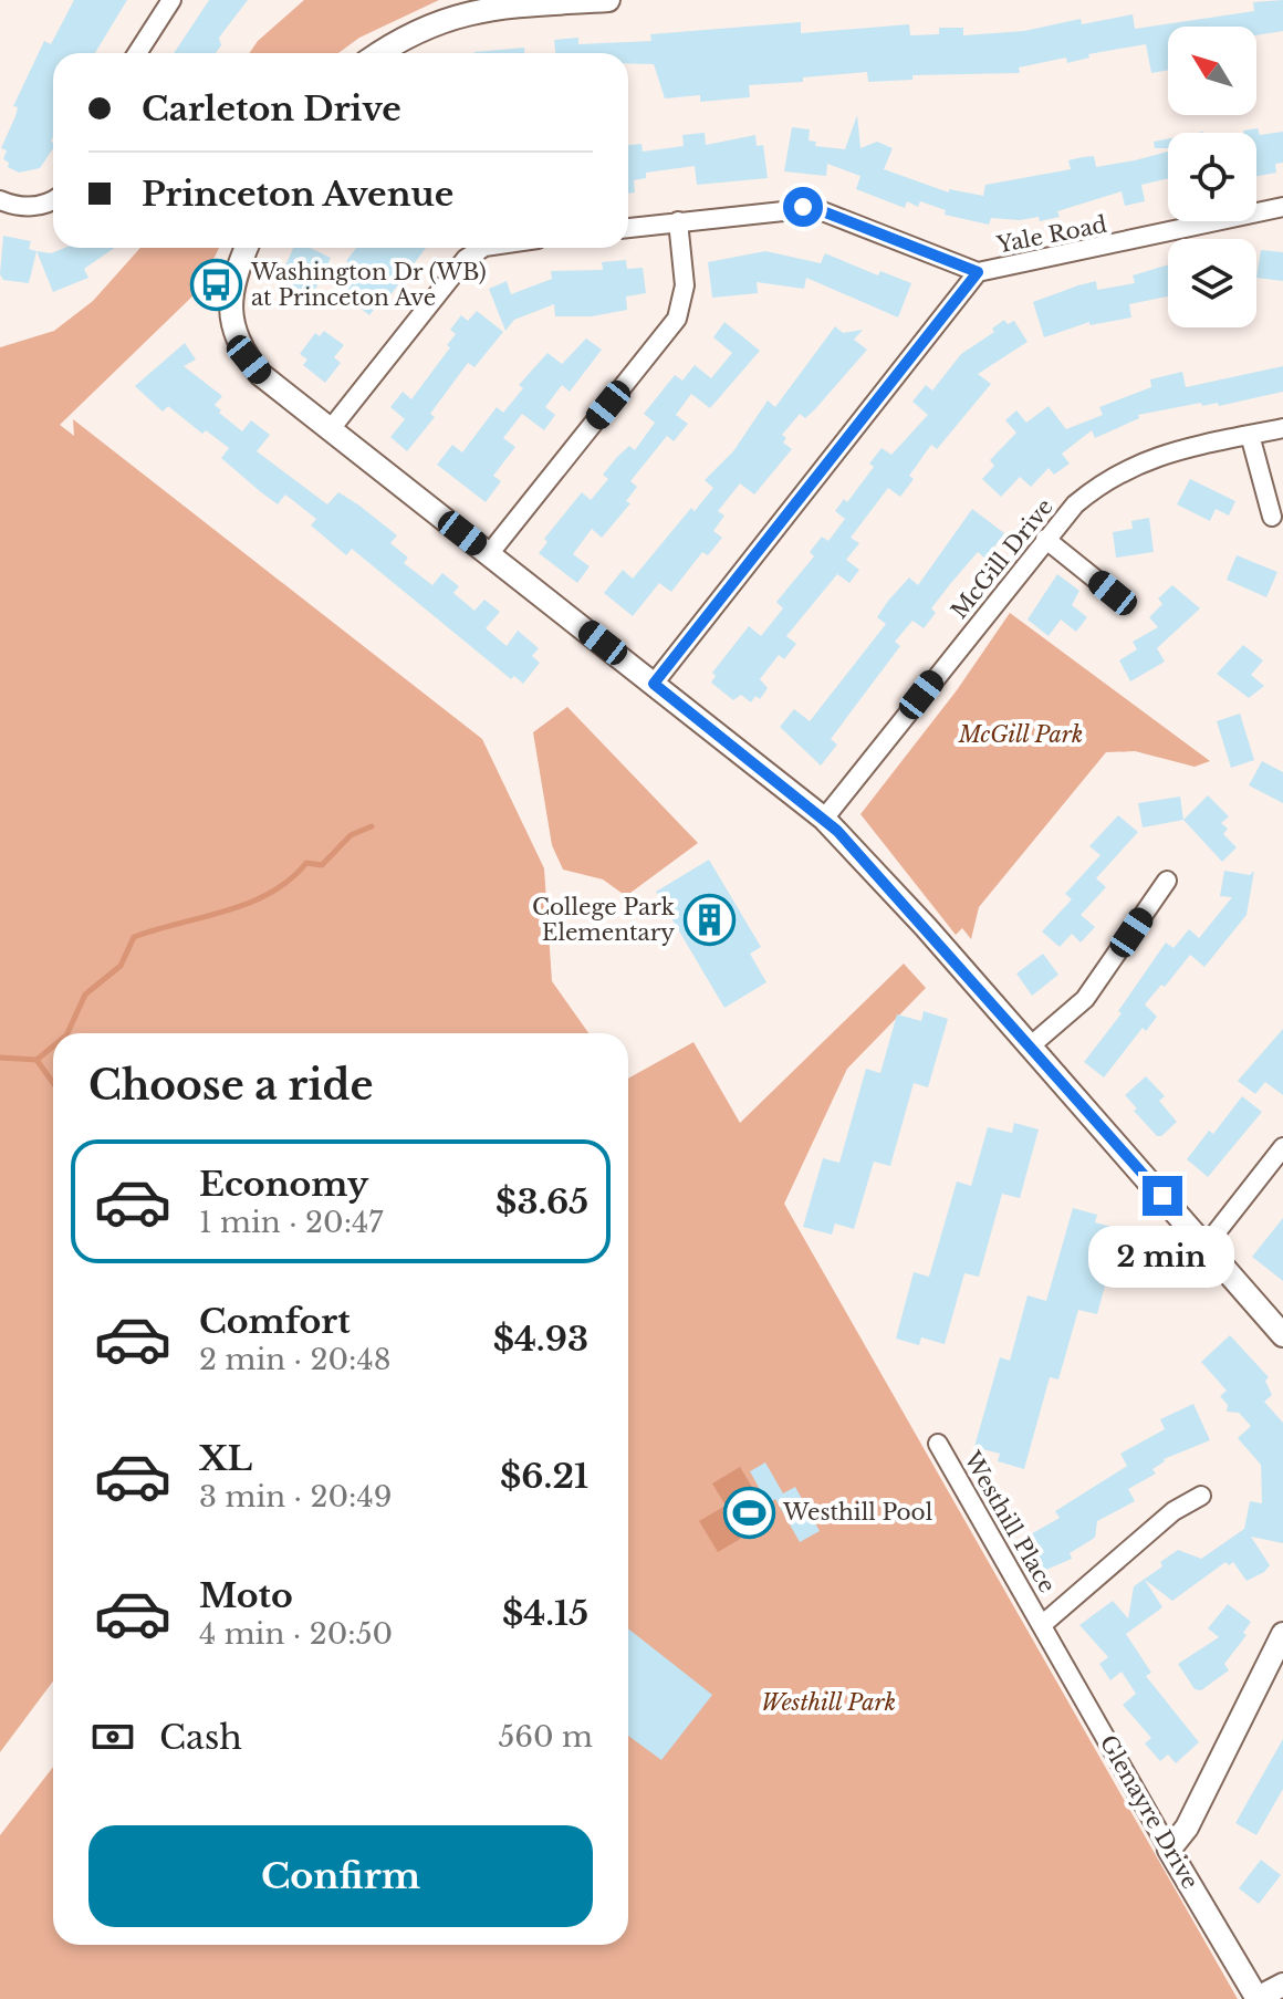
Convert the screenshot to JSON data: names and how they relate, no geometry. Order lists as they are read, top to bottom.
{
  "streets": {
    "street": [
      "Yale Road",
      "McGill Drive",
      "Westhill Place",
      "Glenayre Drive"
    ]
  },
  "crossings": [
    ["Westhill Place", "Glenayre Drive"]
  ],
  "parks": ["McGill Park", "Westhill Park"],
  "places": {
    "bus stop": ["Washington Dr (WB) at Princeton Ave"],
    "building": ["College Park Elementary"],
    "sports": ["Westhill Pool"]
  },
  "north": "top left",
  "page": {
    "banner": ["Carleton Drive", "Princeton Avenue"],
    "heading": "Choose a ride",
    "list": [
      {
        "name": "Economy",
        "note": "1 min · 20:47",
        "value": "$3.65"
      },
      {
        "name": "Comfort",
        "note": "2 min · 20:48",
        "value": "$4.93"
      },
      {
        "name": "XL",
        "note": "3 min · 20:49",
        "value": "$6.21"
      },
      {
        "name": "Moto",
        "note": "4 min · 20:50",
        "value": "$4.15"
      }
    ],
    "bubble": "2 min",
    "pay": ["Cash", "560 m"],
    "buttons": "Confirm"
  }
}
